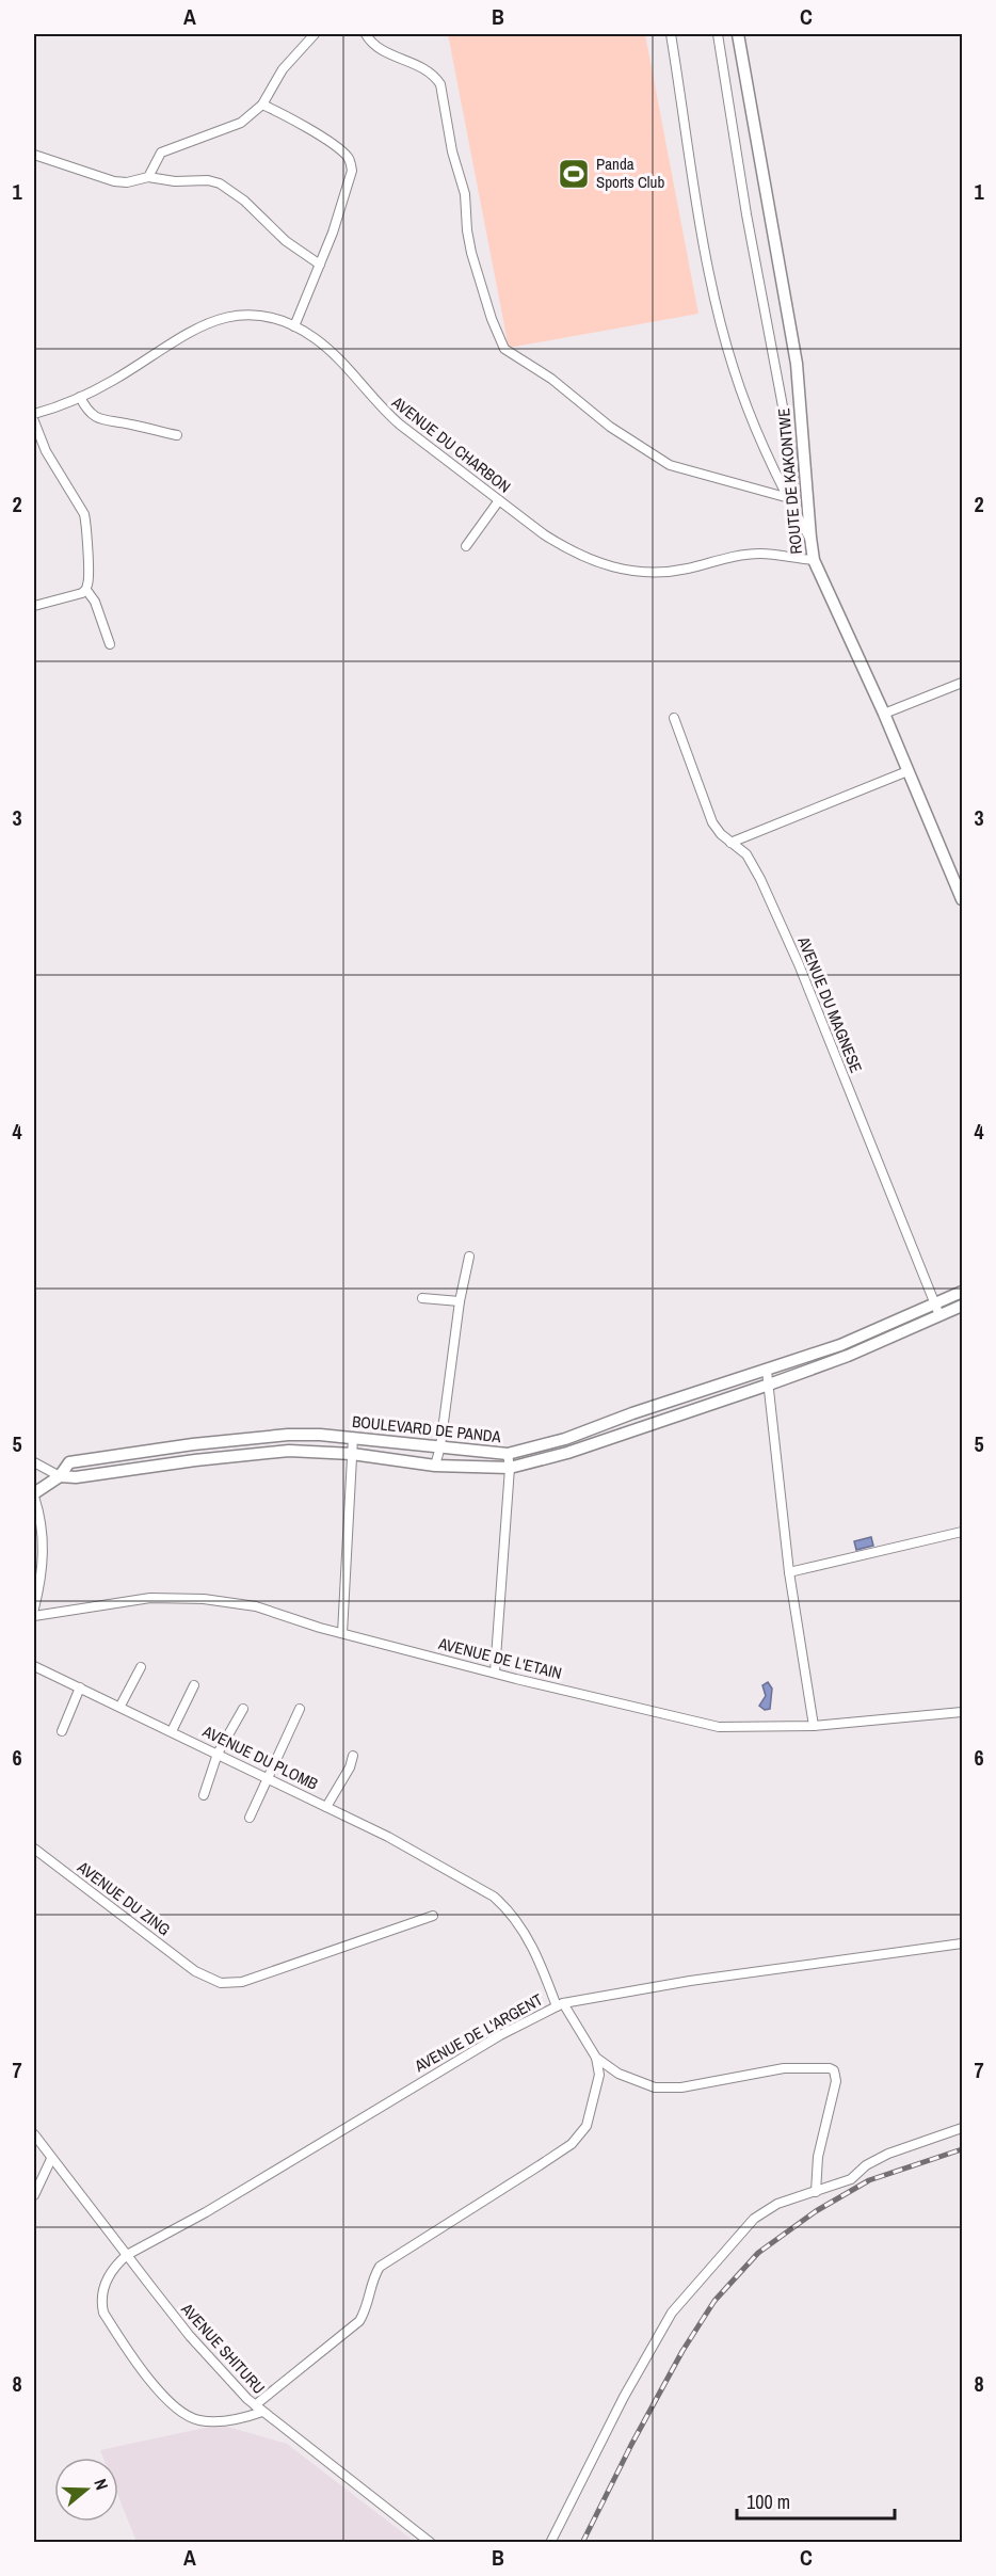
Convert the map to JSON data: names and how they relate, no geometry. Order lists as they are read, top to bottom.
{
  "streets": {
    "street": [
      "AVENUE DU CHARBON",
      "ROUTE DE KAKONTWE",
      "AVENUE DU MAGNESE",
      "BOULEVARD DE PANDA",
      "AVENUE DE L'ETAIN",
      "AVENUE DU PLOMB",
      "AVENUE DU ZING",
      "AVENUE DE L'ARGENT",
      "AVENUE SHITURU"
    ]
  },
  "crossings": [
    ["AVENUE DU CHARBON", "ROUTE DE KAKONTWE"],
    ["AVENUE DU MAGNESE", "BOULEVARD DE PANDA"],
    ["AVENUE DU PLOMB", "AVENUE DE L'ARGENT"],
    ["AVENUE DE L'ARGENT", "AVENUE SHITURU"]
  ],
  "places": {
    "sports": ["Panda Sports Club"]
  },
  "scale_bar": "100 m",
  "north": "right",
  "grid": {
    "columns": ["A", "B", "C"],
    "rows": [
      "1",
      "2",
      "3",
      "4",
      "5",
      "6",
      "7",
      "8"
    ]
  }
}
